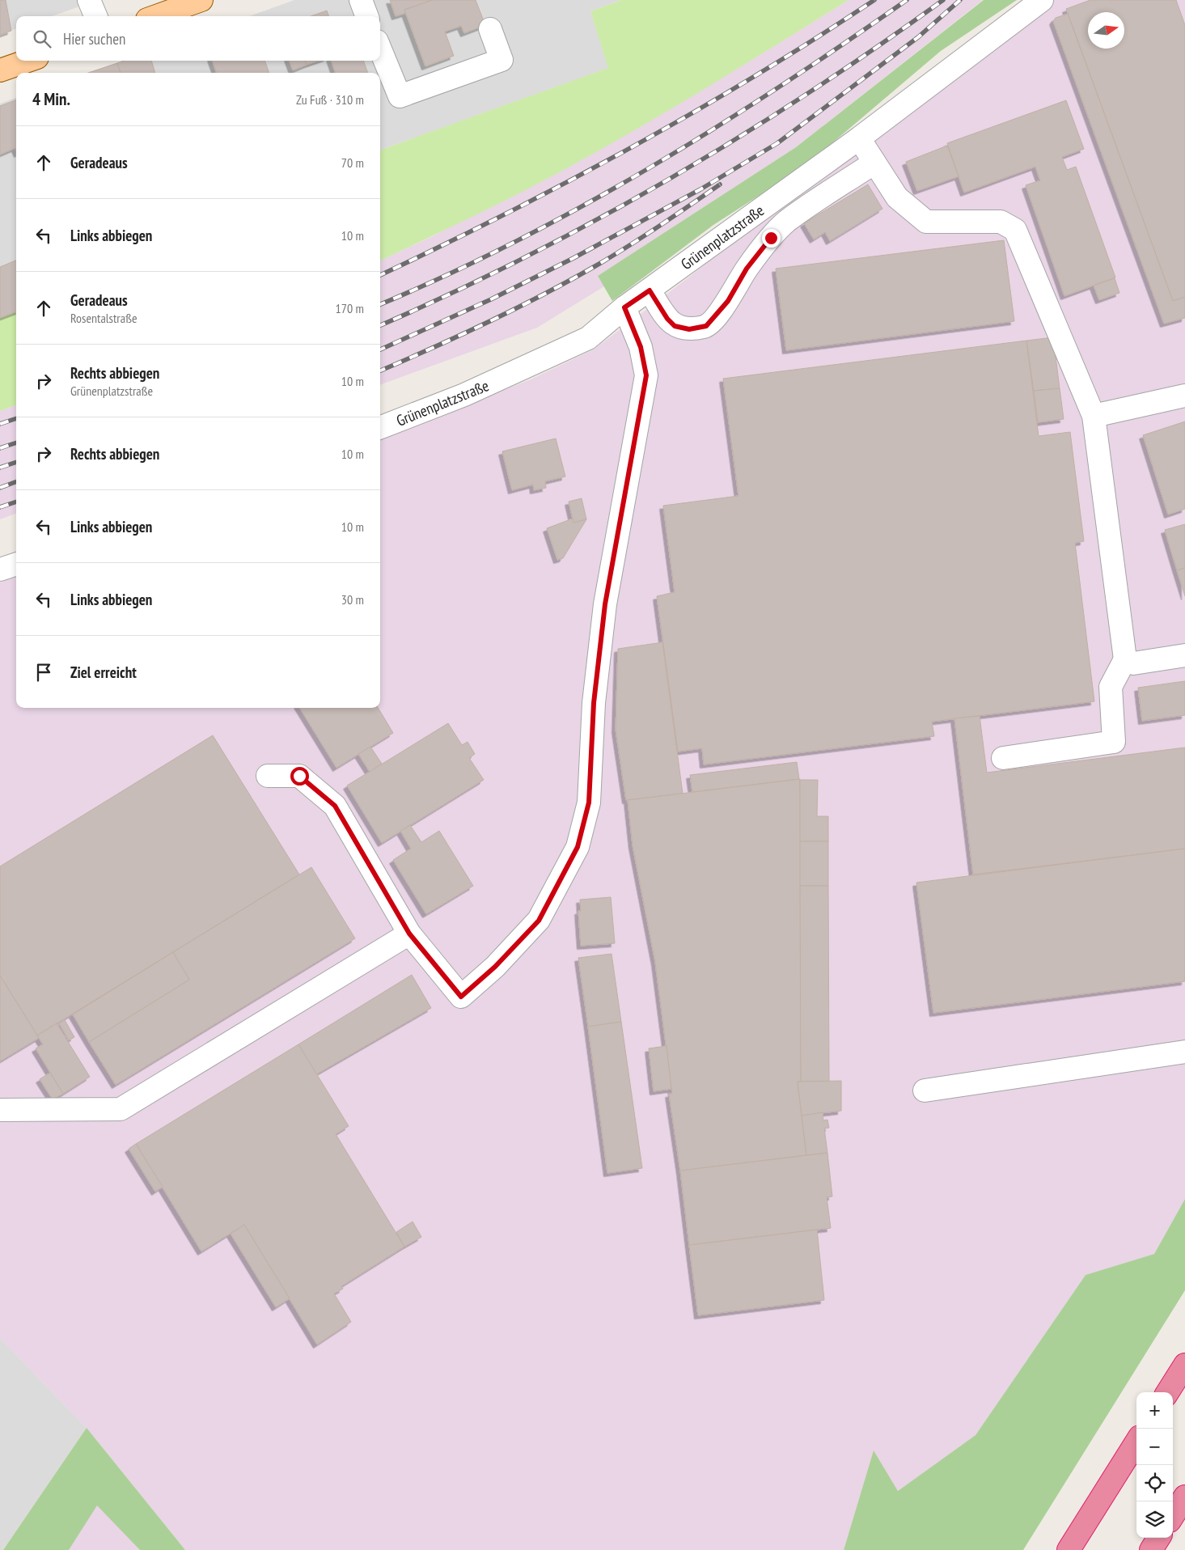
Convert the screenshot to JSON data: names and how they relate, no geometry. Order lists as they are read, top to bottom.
{
  "streets": {
    "street": ["Grünenplatzstraße"]
  },
  "north": "right",
  "page": {
    "search": "Hier suchen",
    "heading": ["4 Min.", "Zu Fuß · 310 m"],
    "list": [
      ["Geradeaus", "70 m"],
      ["Links abbiegen", "10 m"],
      ["Geradeaus", "Rosentalstraße", "170 m"],
      ["Rechts abbiegen", "Grünenplatzstraße", "10 m"],
      ["Rechts abbiegen", "10 m"],
      ["Links abbiegen", "10 m"],
      ["Links abbiegen", "30 m"],
      "Ziel erreicht"
    ],
    "map_buttons": ["+", "−"]
  }
}
